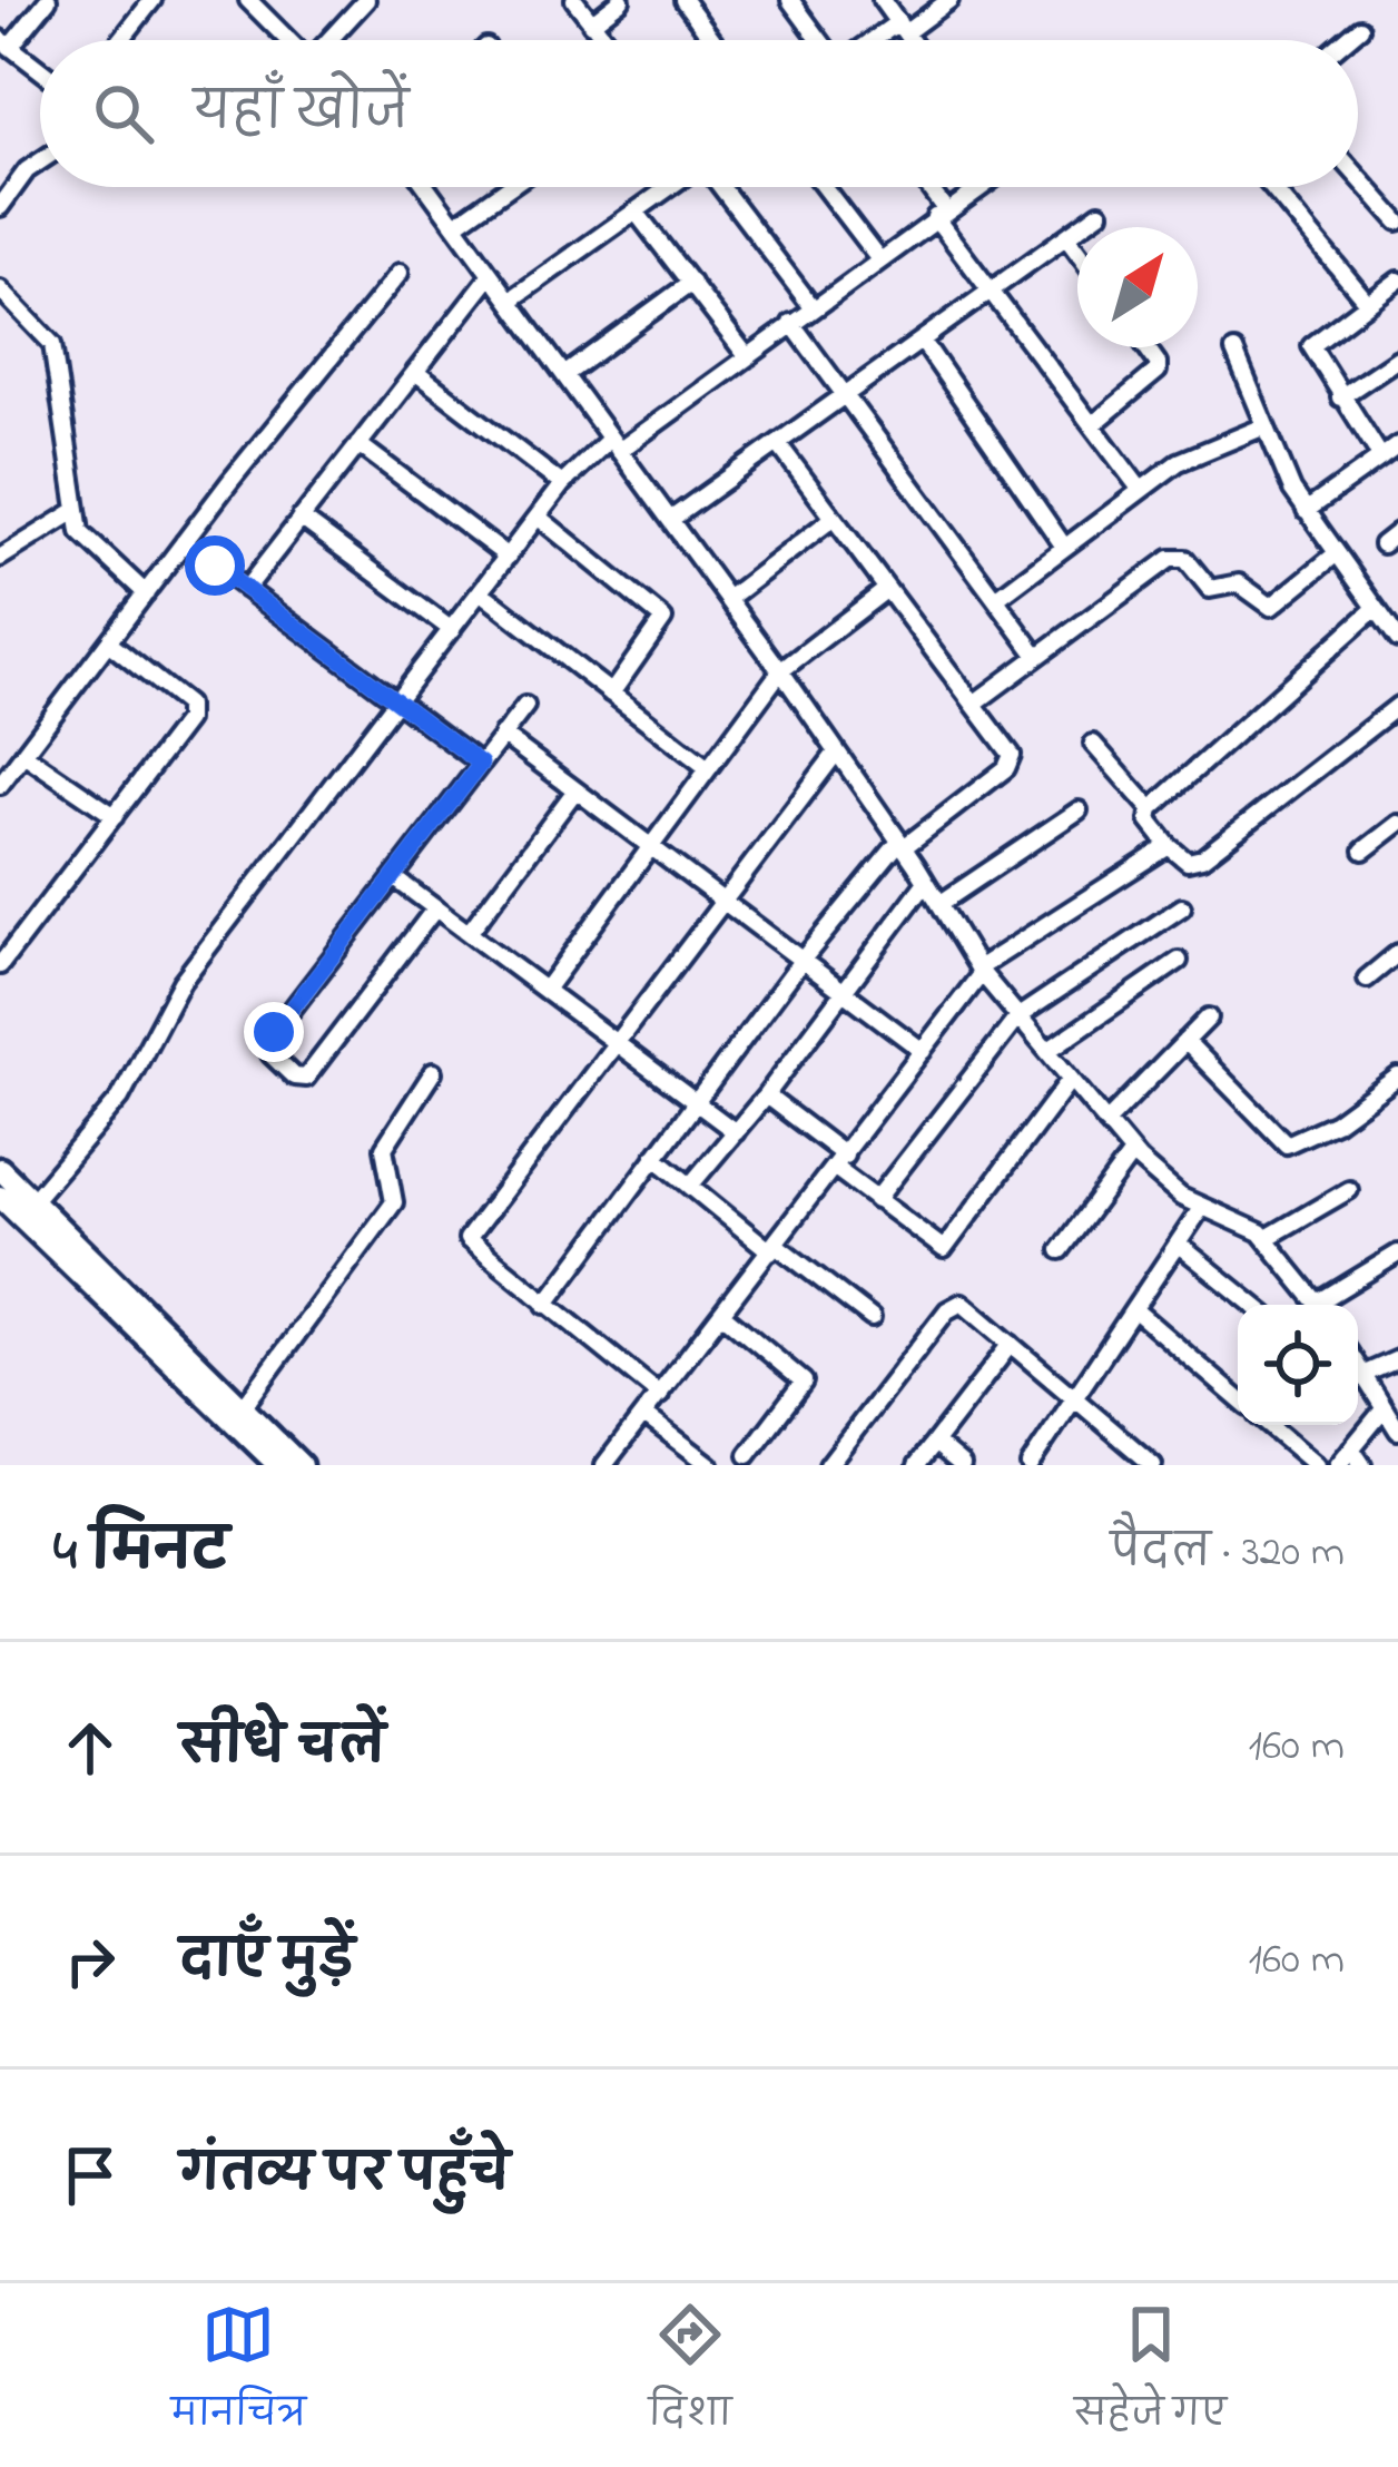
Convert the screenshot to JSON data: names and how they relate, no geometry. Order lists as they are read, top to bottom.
{
  "north": "top right",
  "page": {
    "search": "यहाँ खोजें",
    "heading": ["4 मिनट", "पैदल · 320 m"],
    "list": [
      ["सीधे चलें", "160 m"],
      ["दाएँ मुड़ें", "160 m"],
      "गंतव्य पर पहुँचे"
    ],
    "nav": ["मानचित्र", "दिशा", "सहेजे गए"]
  }
}
